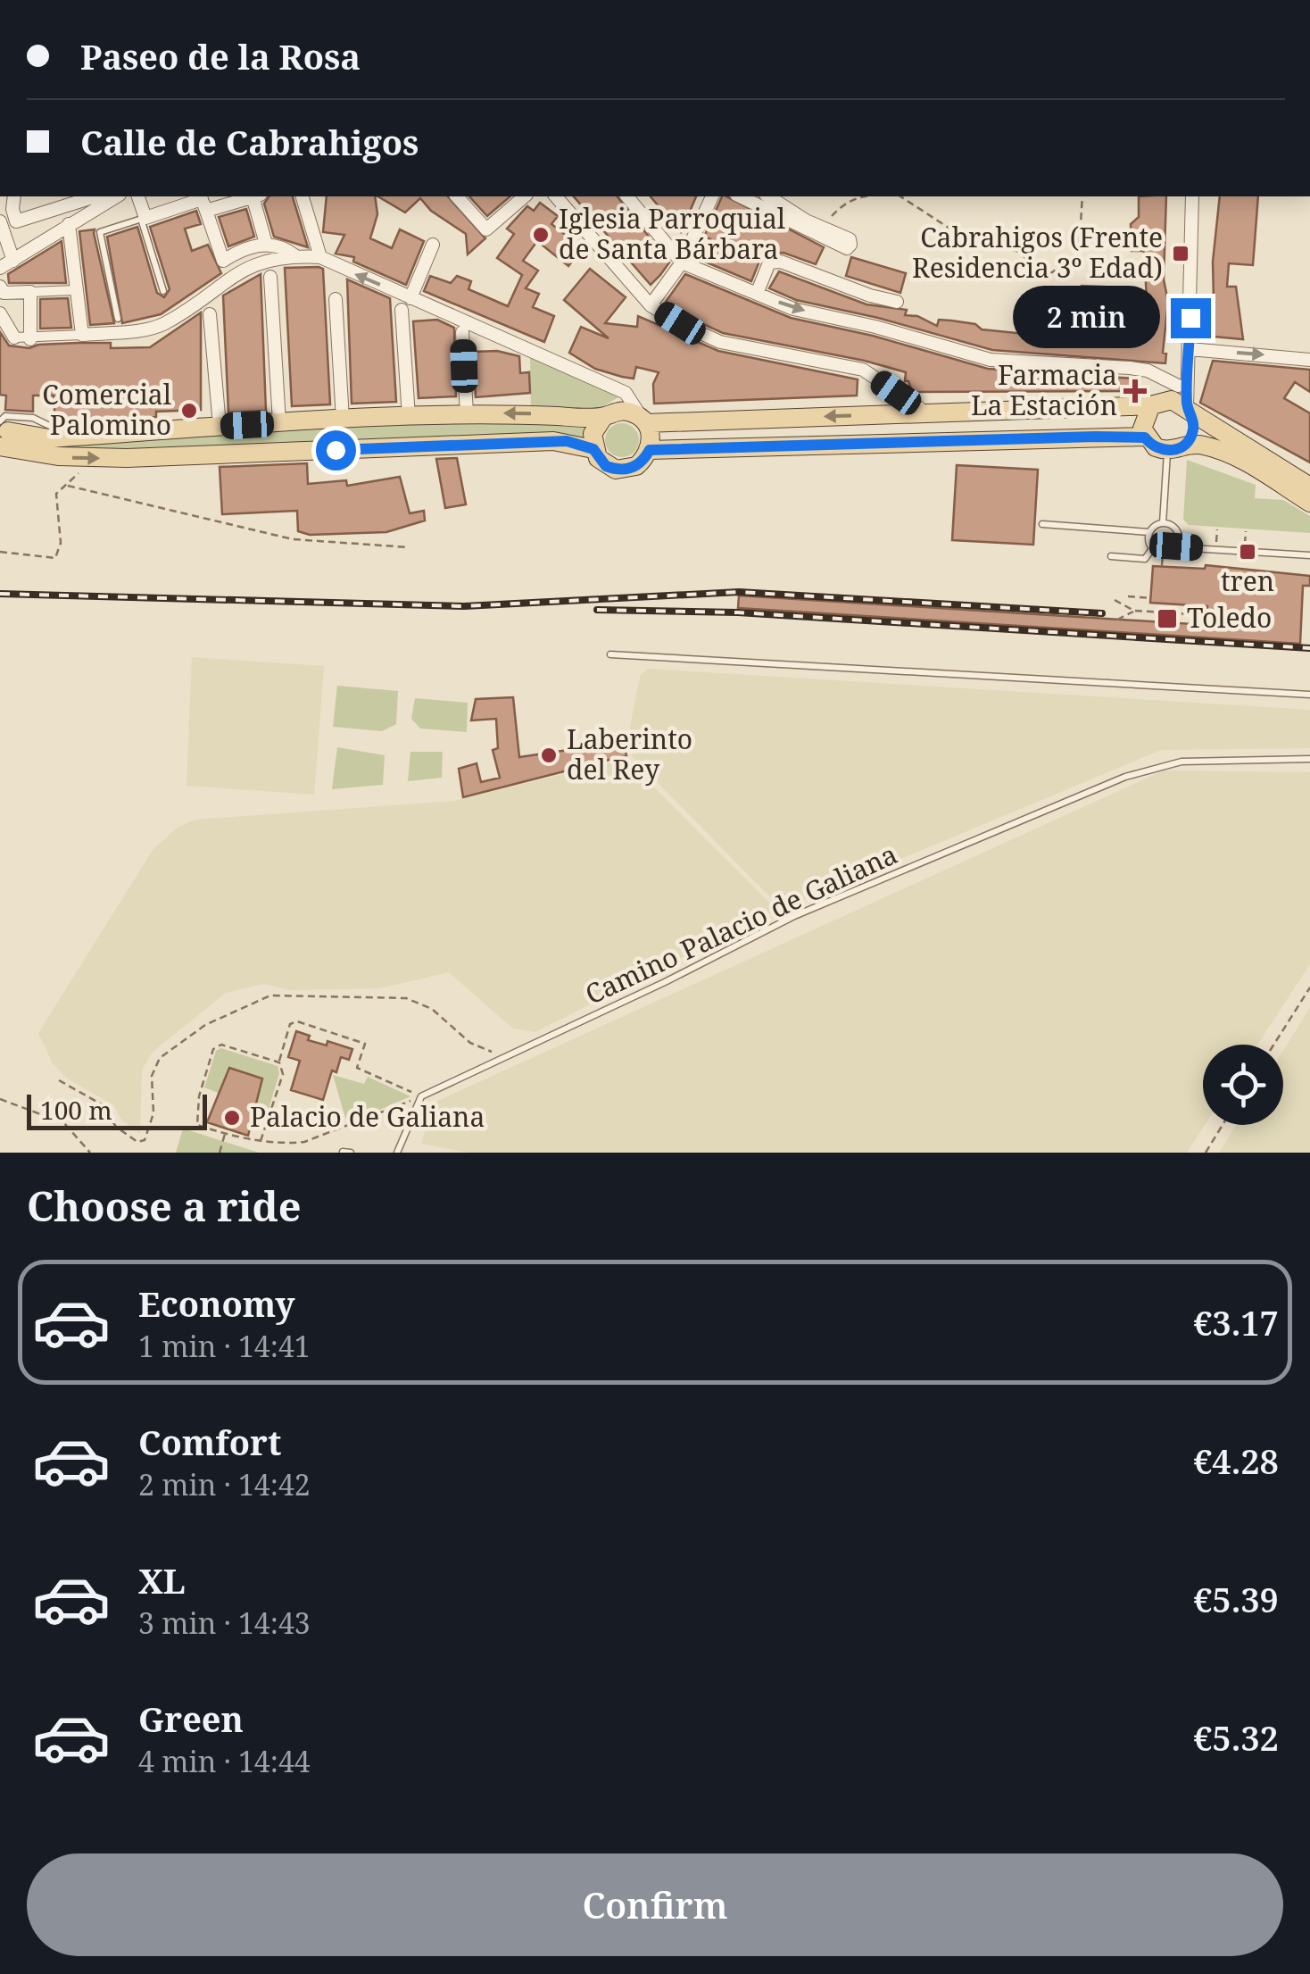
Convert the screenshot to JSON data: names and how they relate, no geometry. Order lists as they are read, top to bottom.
{
  "streets": {
    "lane": ["Camino Palacio de Galiana"]
  },
  "places": {
    "other": [
      "Iglesia Parroquial de Santa Bárbara",
      "Comercial Palomino",
      "Laberinto del Rey",
      "Palacio de Galiana"
    ],
    "transit": ["Cabrahigos (Frente Residencia 3º Edad)", "tren", "Toledo"],
    "health": ["Farmacia La Estación"]
  },
  "scale_bar": "100 m",
  "page": {
    "banner": ["Paseo de la Rosa", "Calle de Cabrahigos"],
    "bubble": "2 min",
    "scale": "100 m",
    "heading": "Choose a ride",
    "list": [
      {
        "name": "Economy",
        "note": "1 min · 14:41",
        "value": "€3.17"
      },
      {
        "name": "Comfort",
        "note": "2 min · 14:42",
        "value": "€4.28"
      },
      {
        "name": "XL",
        "note": "3 min · 14:43",
        "value": "€5.39"
      },
      {
        "name": "Green",
        "note": "4 min · 14:44",
        "value": "€5.32"
      }
    ],
    "buttons": "Confirm"
  }
}
